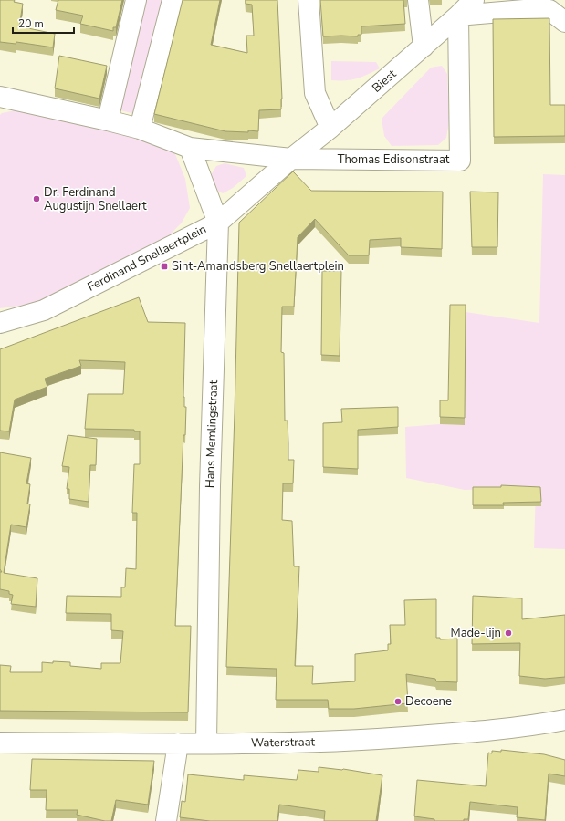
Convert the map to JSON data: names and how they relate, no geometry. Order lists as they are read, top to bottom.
{
  "streets": {
    "street": [
      "Biest",
      "Thomas Edisonstraat",
      "Ferdinand Snellaertplein",
      "Hans Memlingstraat",
      "Waterstraat"
    ]
  },
  "crossings": [
    ["Biest", "Thomas Edisonstraat"],
    ["Ferdinand Snellaertplein", "Hans Memlingstraat"],
    ["Hans Memlingstraat", "Waterstraat"]
  ],
  "places": {
    "other": ["Dr. Ferdinand Augustijn Snellaert", "Made-lijn", "Decoene"],
    "transit": ["Sint-Amandsberg Snellaertplein"]
  },
  "scale_bar": "20 m"
}
